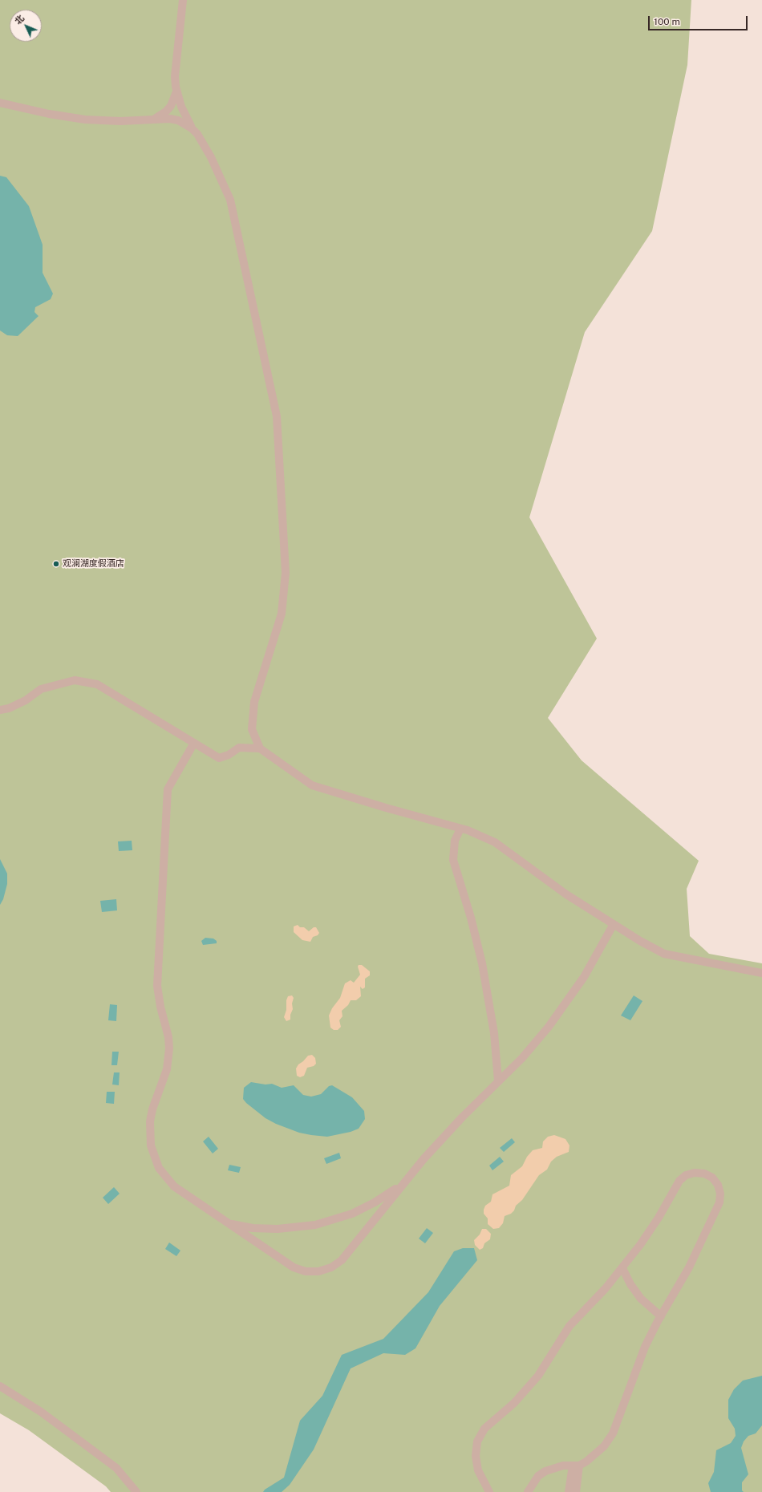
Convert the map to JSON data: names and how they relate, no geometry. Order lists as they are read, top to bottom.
{
  "places": ["观澜湖度假酒店"],
  "scale_bar": "100 m",
  "north": "top left"
}
